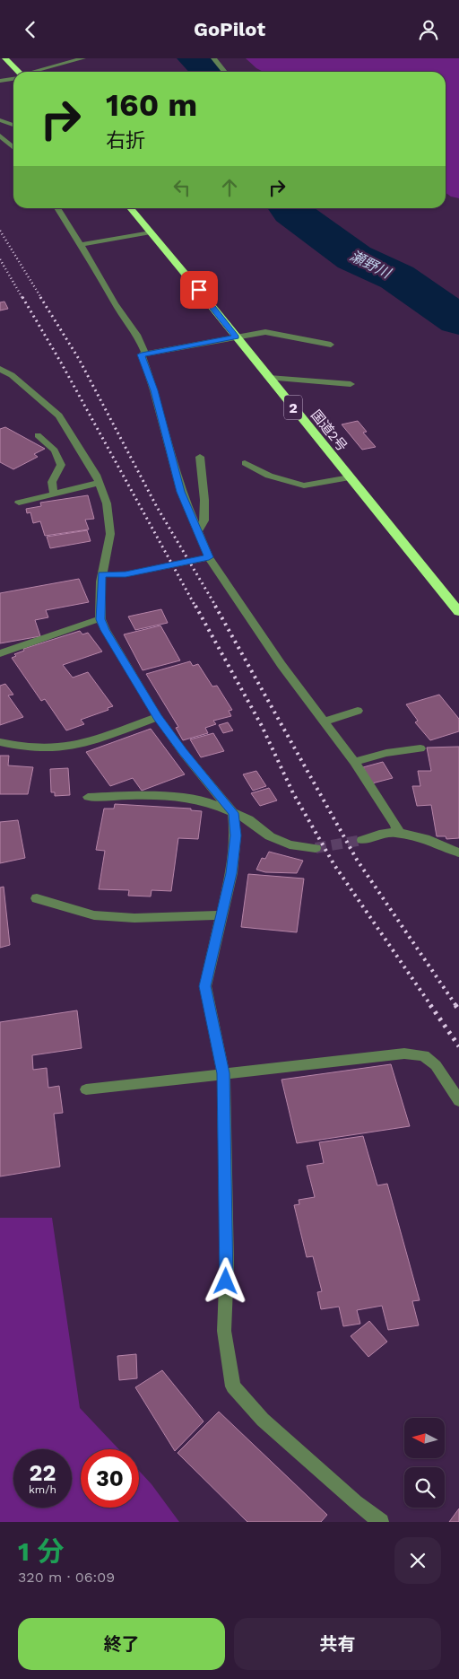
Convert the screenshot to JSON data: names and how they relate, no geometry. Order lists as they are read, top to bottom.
{
  "streets": {
    "highway": ["2", "国道2号"]
  },
  "water": ["瀬野川"],
  "north": "left",
  "page": {
    "header": "GoPilot",
    "turn": ["160 m", "右折"],
    "speed": "22 km/h",
    "limit": "30",
    "heading": ["1 分", "320 m · 06:09"],
    "buttons": ["終了", "共有"]
  }
}
